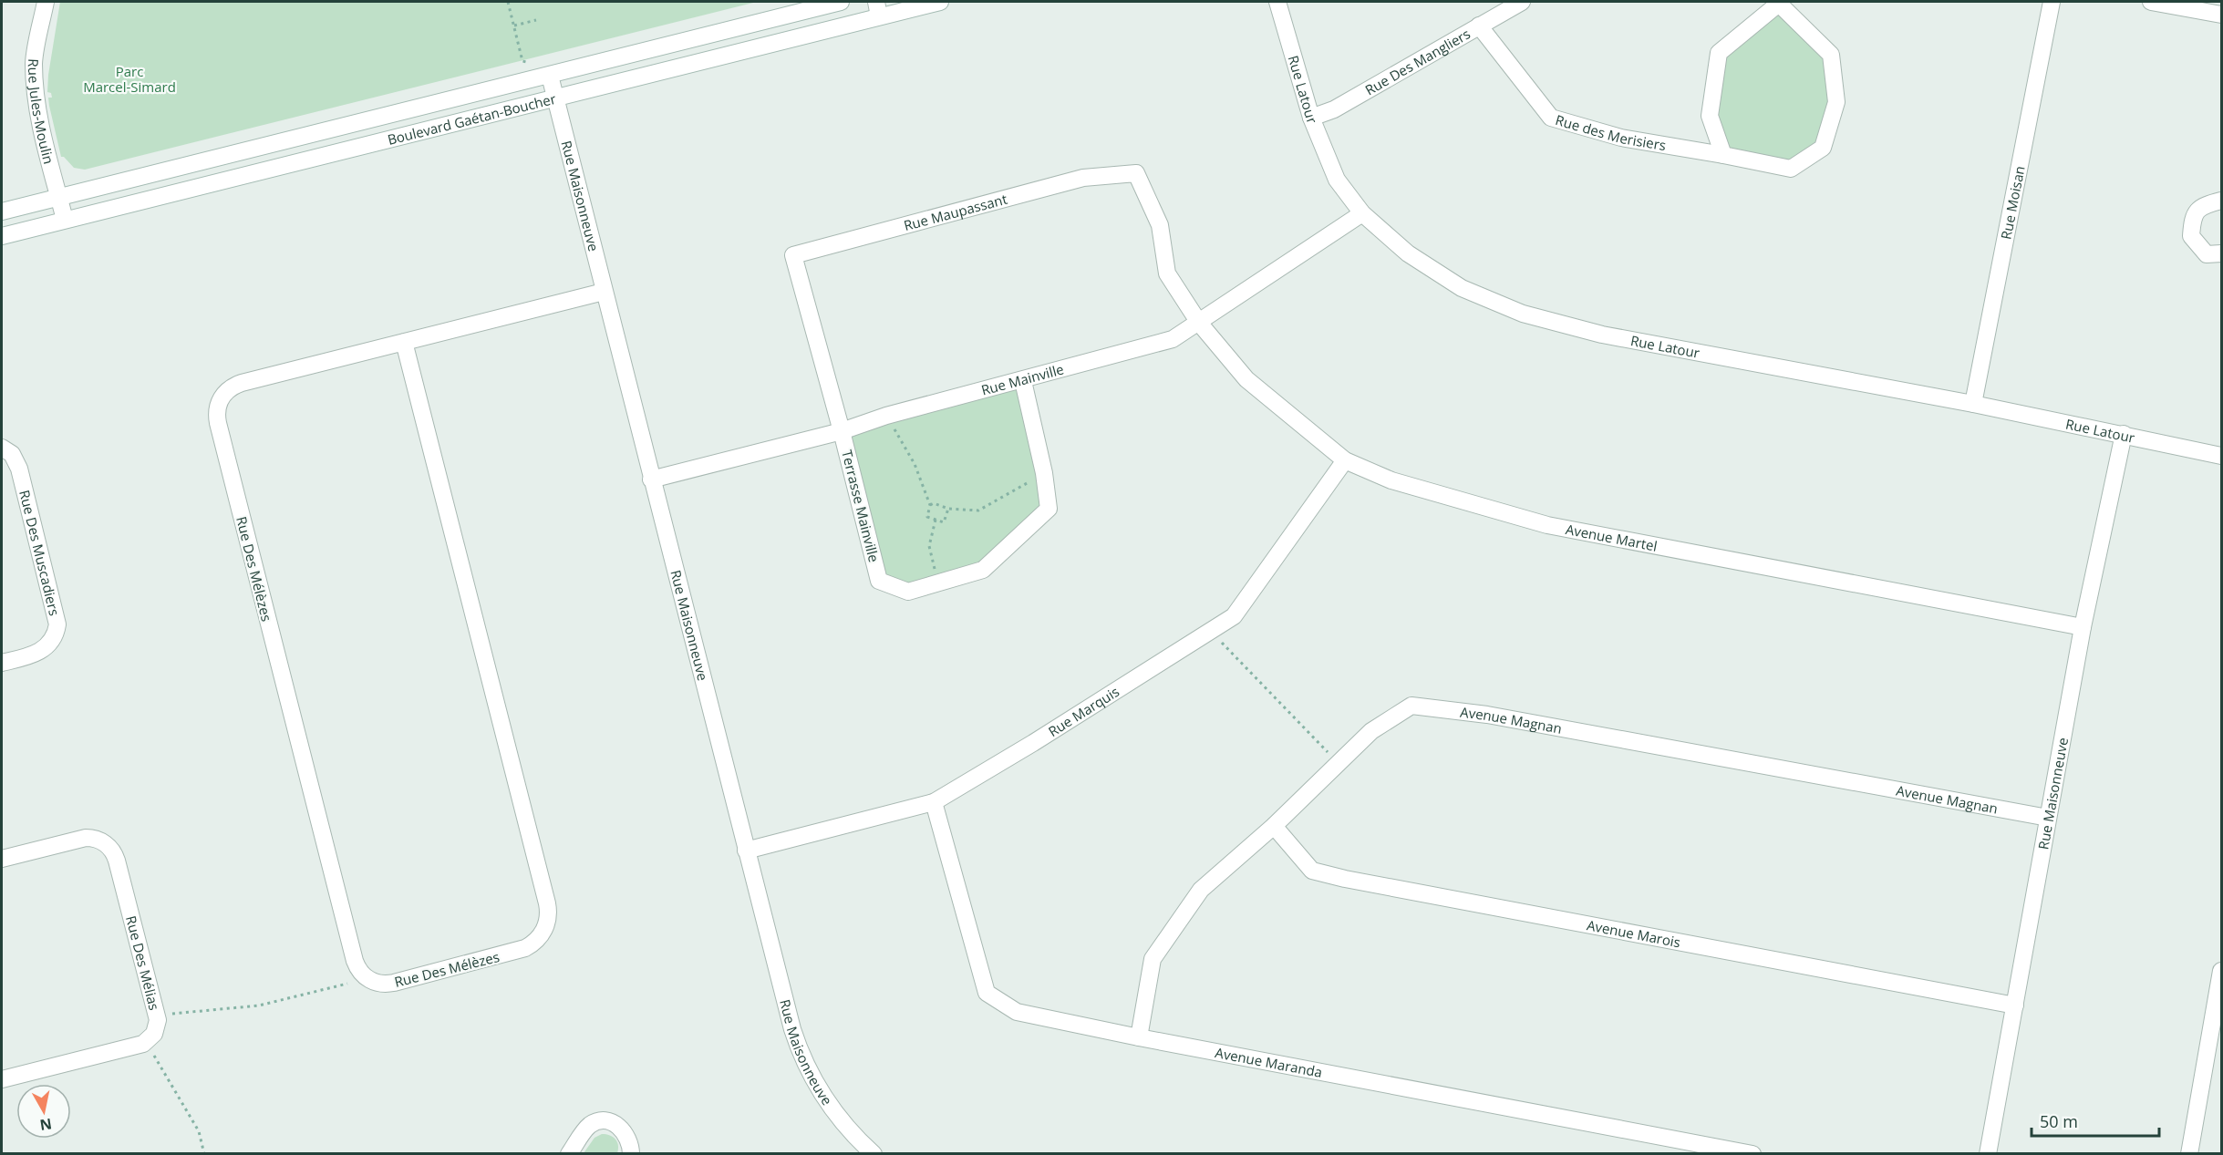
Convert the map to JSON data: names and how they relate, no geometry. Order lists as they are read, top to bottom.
{
  "streets": {
    "street": [
      "Rue Des Mangliers",
      "Rue Latour",
      "Rue Jules-Moulin",
      "Boulevard Gaétan-Boucher",
      "Rue des Merisiers",
      "Rue Maisonneuve",
      "Rue Moisan",
      "Rue Maupassant",
      "Rue Mainville",
      "Terrasse Mainville",
      "Avenue Martel",
      "Rue Des Muscadiers",
      "Rue Des Mélèzes",
      "Rue Marquis",
      "Avenue Magnan",
      "Avenue Marois",
      "Rue Des Mélias",
      "Avenue Maranda"
    ]
  },
  "crossings": [
    ["Rue Des Mangliers", "Rue Latour"],
    ["Rue Des Mangliers", "Rue des Merisiers"],
    ["Rue Latour", "Rue Maisonneuve"],
    ["Rue Latour", "Rue Moisan"],
    ["Rue Latour", "Rue Mainville"],
    ["Rue Jules-Moulin", "Boulevard Gaétan-Boucher"],
    ["Boulevard Gaétan-Boucher", "Rue Maisonneuve"],
    ["Rue Maisonneuve", "Rue Mainville"],
    ["Rue Maisonneuve", "Avenue Martel"],
    ["Rue Maisonneuve", "Rue Des Mélèzes"],
    ["Rue Maisonneuve", "Rue Marquis"],
    ["Rue Maisonneuve", "Avenue Magnan"],
    ["Rue Maisonneuve", "Avenue Marois"],
    ["Rue Maupassant", "Rue Mainville"],
    ["Rue Maupassant", "Terrasse Mainville"],
    ["Rue Maupassant", "Avenue Martel"],
    ["Rue Mainville", "Terrasse Mainville"],
    ["Rue Mainville", "Avenue Martel"],
    ["Avenue Martel", "Rue Marquis"],
    ["Rue Marquis", "Avenue Maranda"],
    ["Avenue Magnan", "Avenue Marois"],
    ["Avenue Magnan", "Avenue Maranda"]
  ],
  "parks": ["Parc Marcel-Simard"],
  "scale_bar": "50 m",
  "north": "bottom"
}
